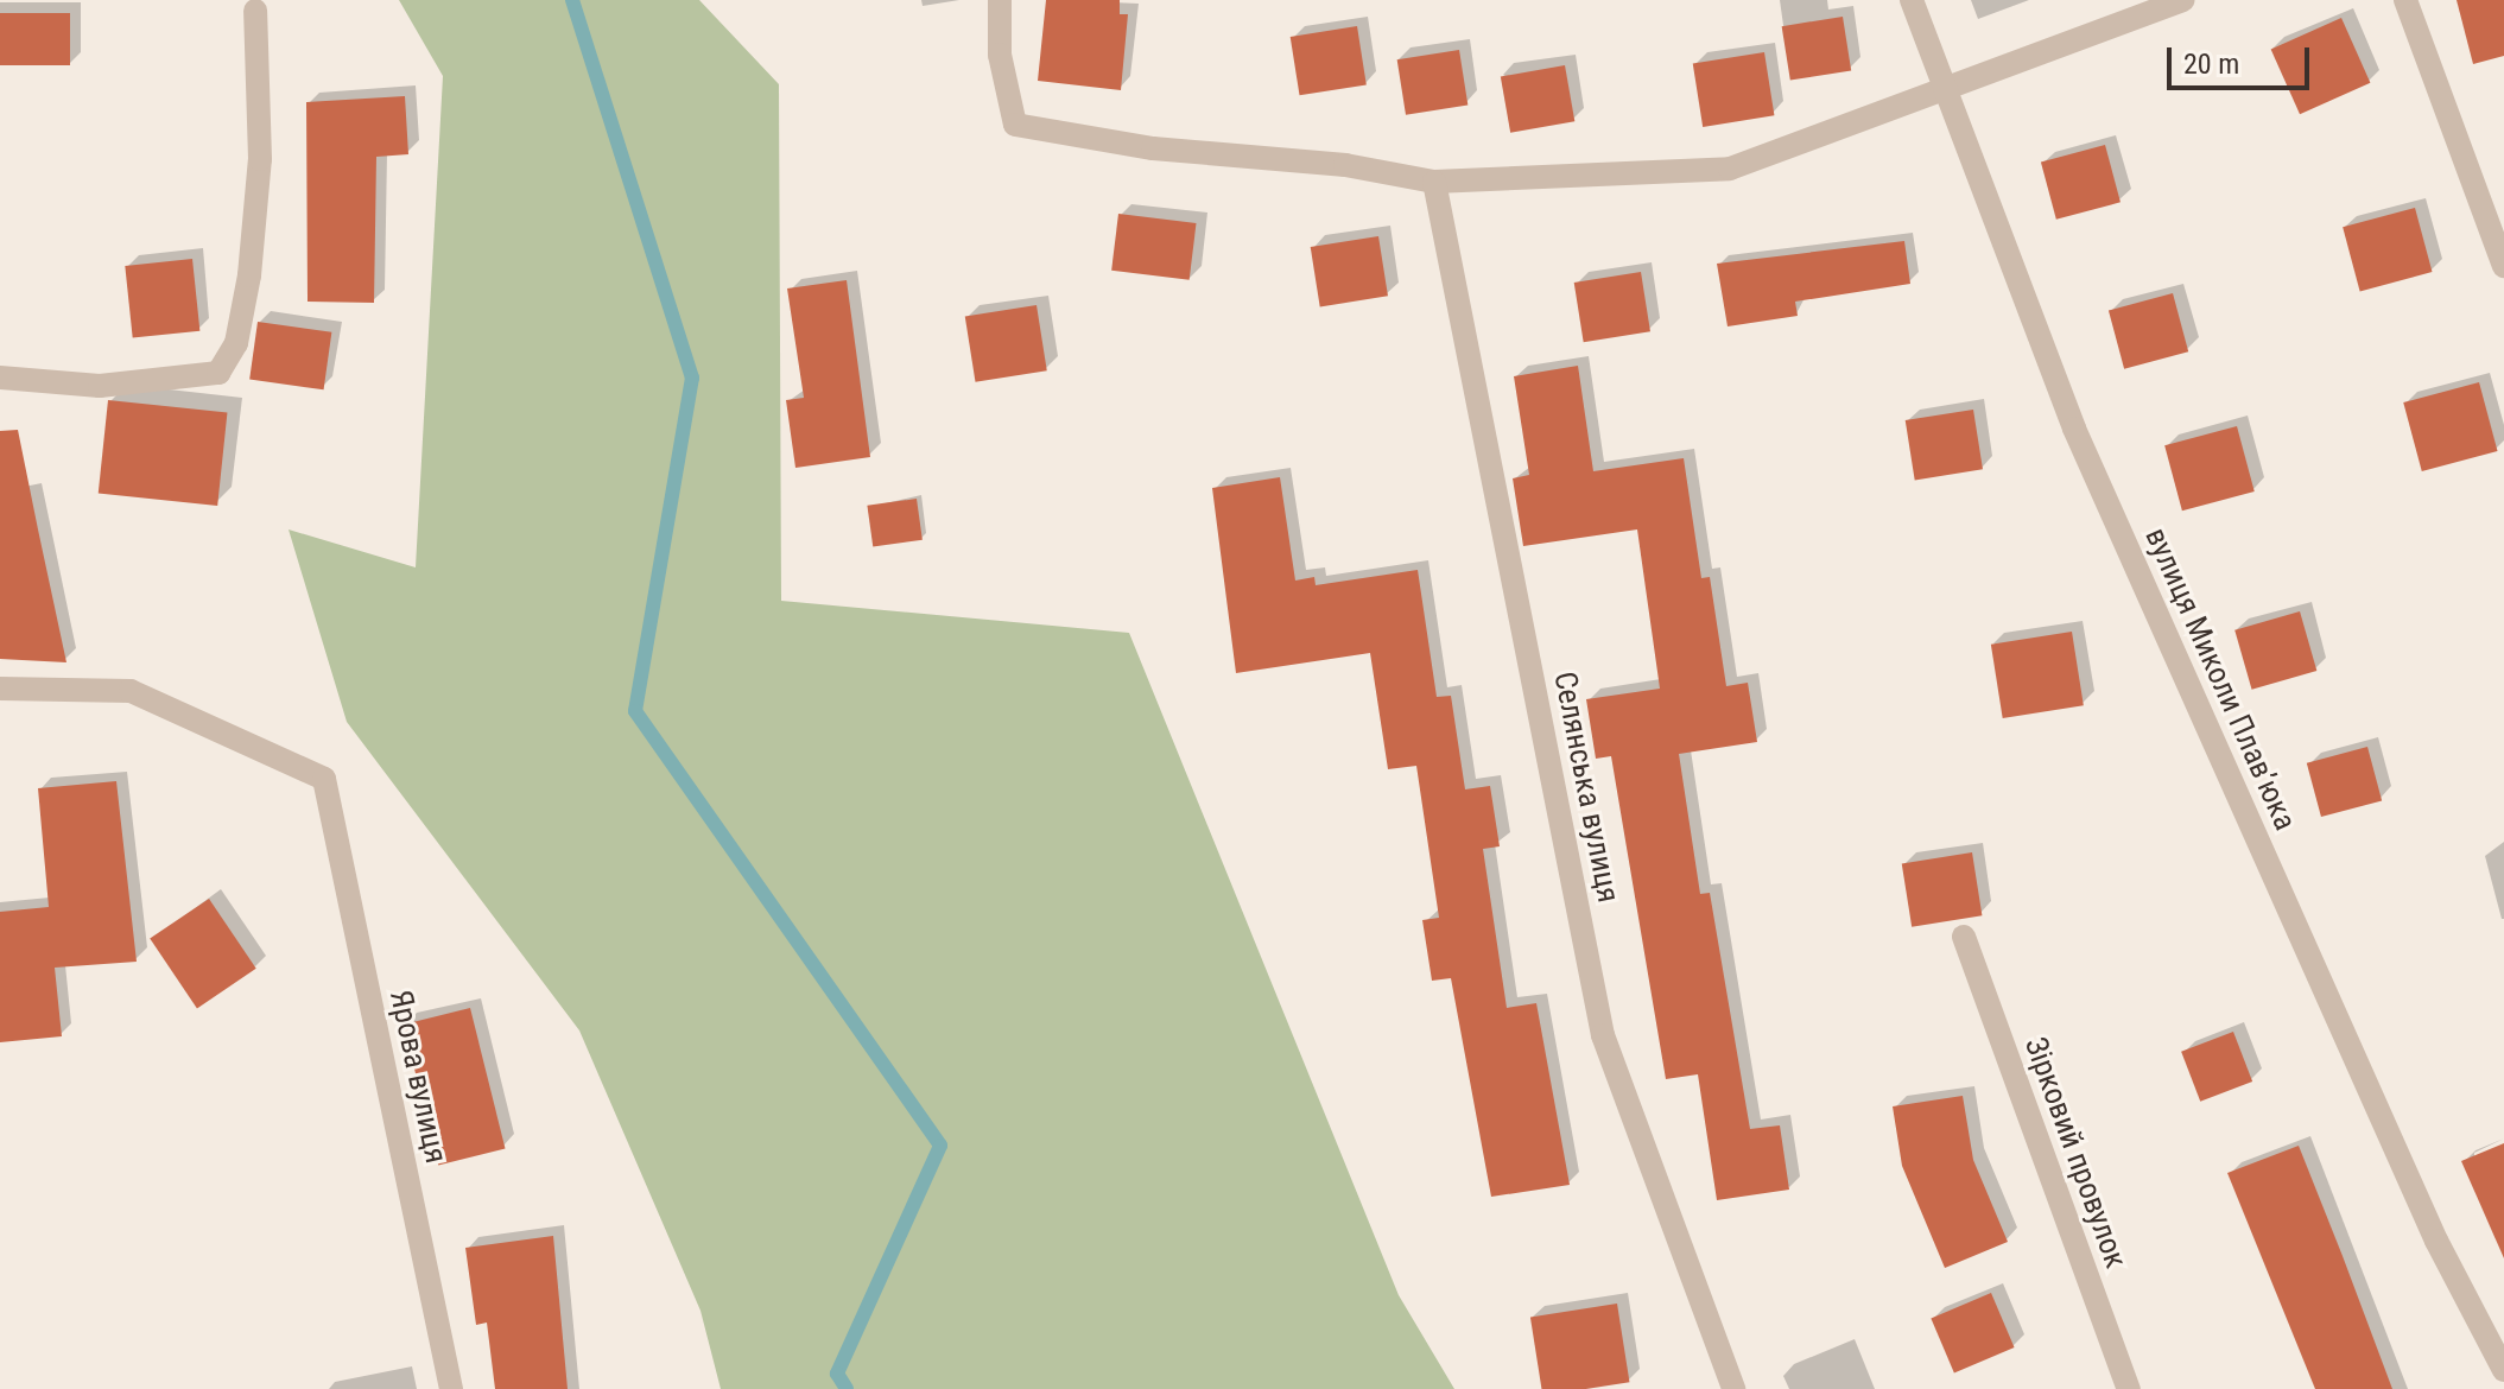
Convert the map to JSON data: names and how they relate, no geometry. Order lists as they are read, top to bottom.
{
  "streets": {
    "street": [
      "вулиця Миколи Плавʼюка",
      "Селянська вулиця",
      "Ярова вулиця",
      "Зірковий провулок"
    ]
  },
  "scale_bar": "20 m"
}
